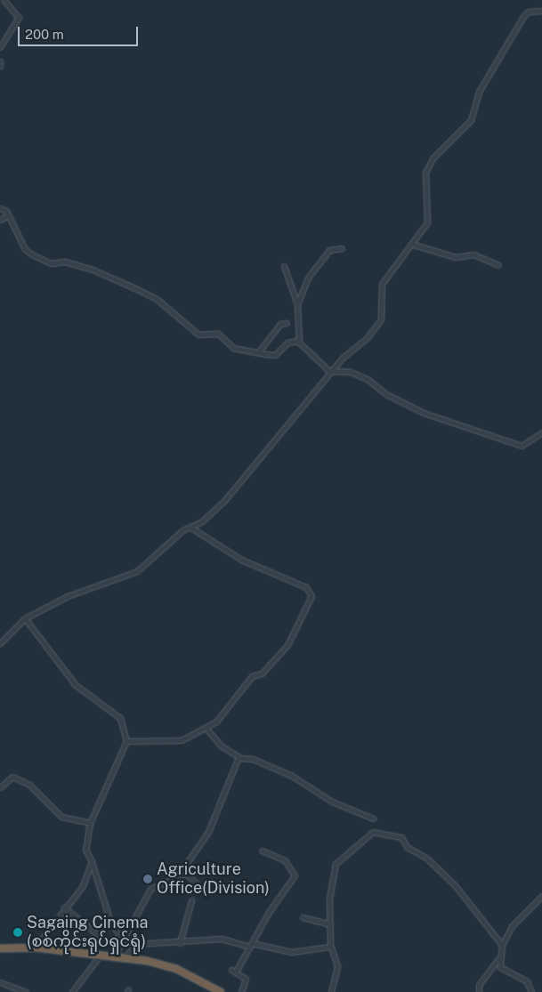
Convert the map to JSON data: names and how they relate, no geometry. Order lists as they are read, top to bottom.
{
  "places": ["Agriculture Office(Division)", "Sagaing Cinema (စစ်ကိုင်းရုပ်ရှင်ရုံ)"],
  "scale_bar": "200 m"
}
